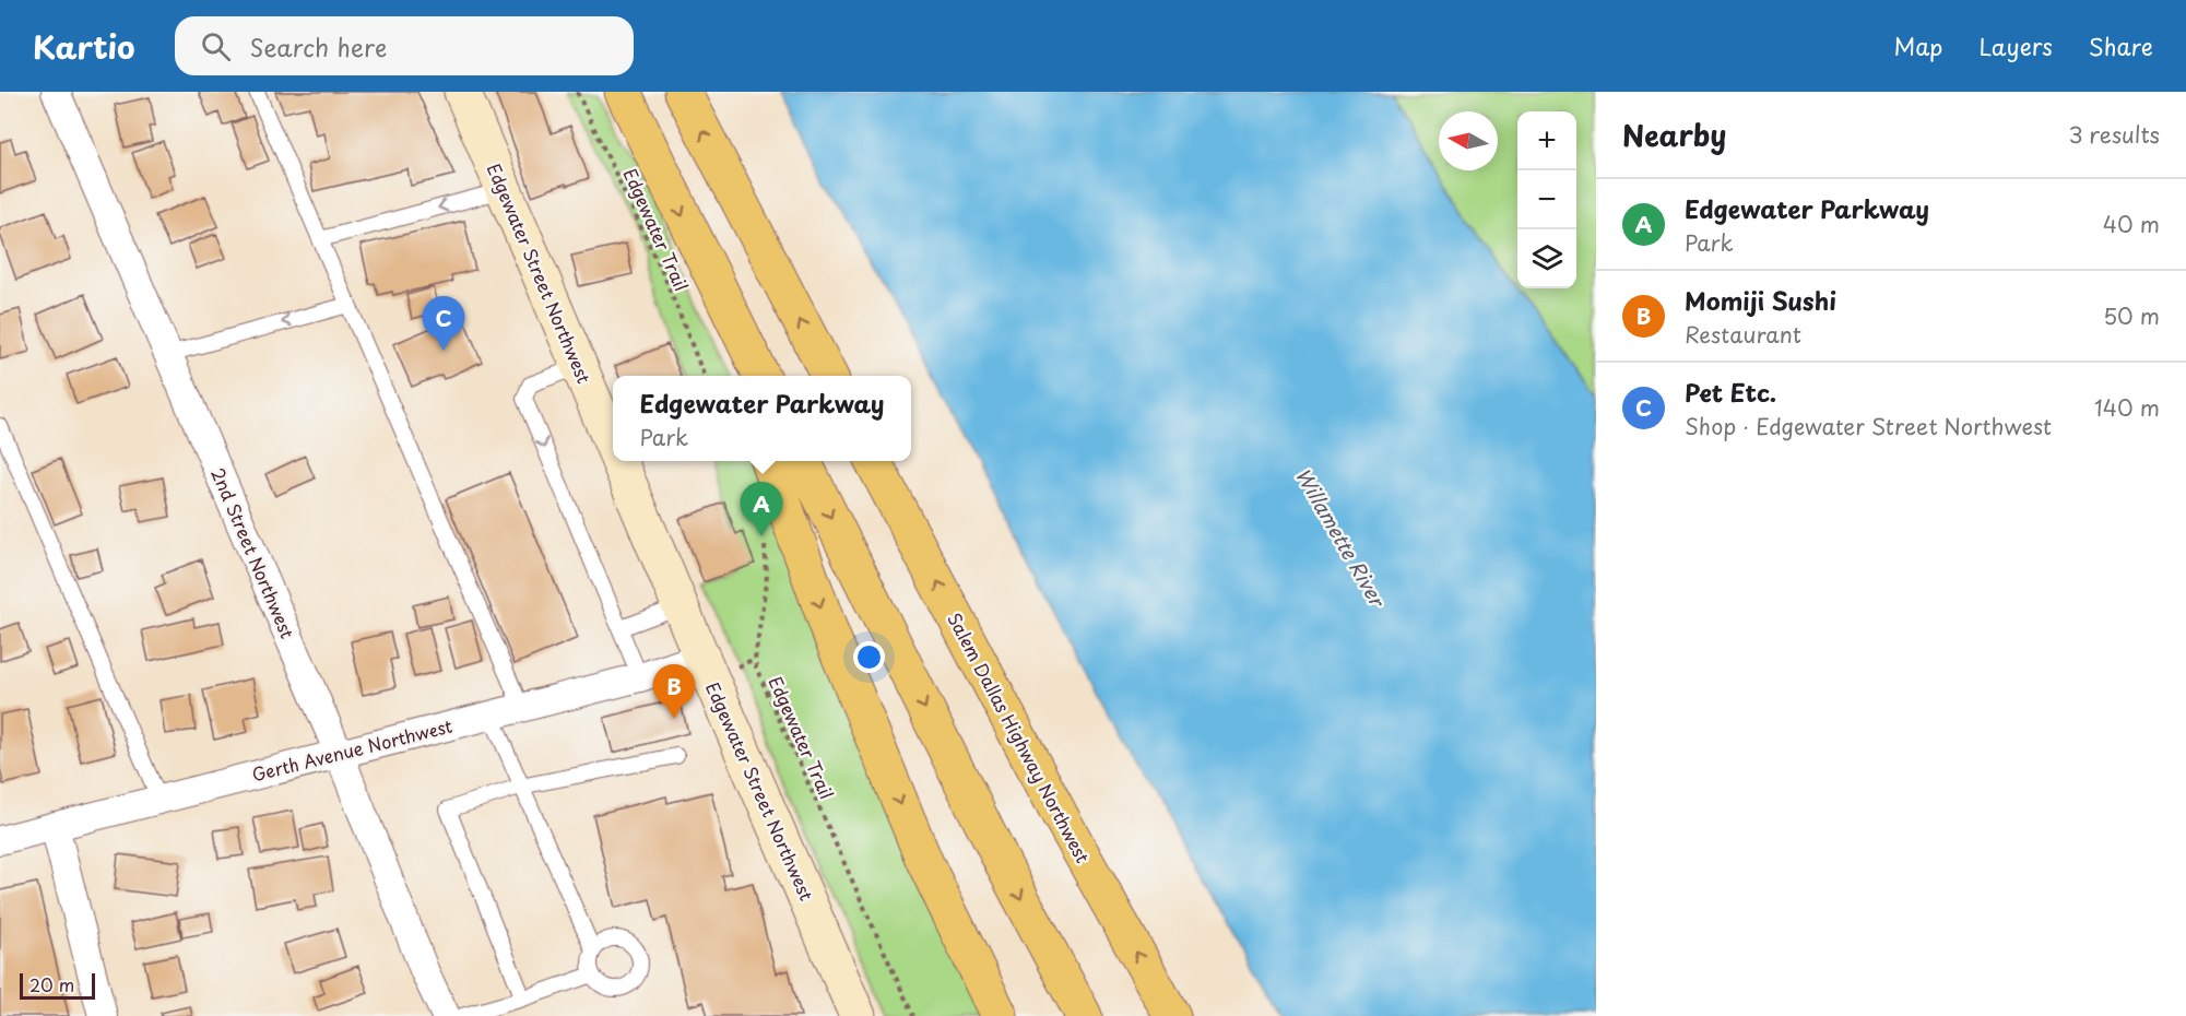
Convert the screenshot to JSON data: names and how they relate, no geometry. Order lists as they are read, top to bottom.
{
  "streets": {
    "highway": ["Salem Dallas Highway Northwest"],
    "main road": ["Edgewater Street Northwest"],
    "street": ["2nd Street Northwest", "Gerth Avenue Northwest"],
    "path": ["Edgewater Trail"]
  },
  "crossings": [
    ["Edgewater Street Northwest", "Gerth Avenue Northwest"],
    ["2nd Street Northwest", "Gerth Avenue Northwest"]
  ],
  "water": ["Willamette River"],
  "scale_bar": "20 m",
  "north": "left",
  "page": {
    "header": "Kartio",
    "search": "Search here",
    "nav": ["Map", "Layers", "Share"],
    "heading": ["Nearby", "3 results"],
    "map_buttons": ["+", "−"],
    "list": [
      {
        "mark": "A",
        "name": "Edgewater Parkway",
        "note": "Park",
        "value": "40 m"
      },
      {
        "mark": "B",
        "name": "Momiji Sushi",
        "note": "Restaurant",
        "value": "50 m"
      },
      {
        "mark": "C",
        "name": "Pet Etc.",
        "note": "Shop · Edgewater Street Northwest",
        "value": "140 m"
      }
    ],
    "pins": ["C", "A", "B"],
    "popup": ["Edgewater Parkway", "Park"],
    "scale": "20 m"
  }
}
